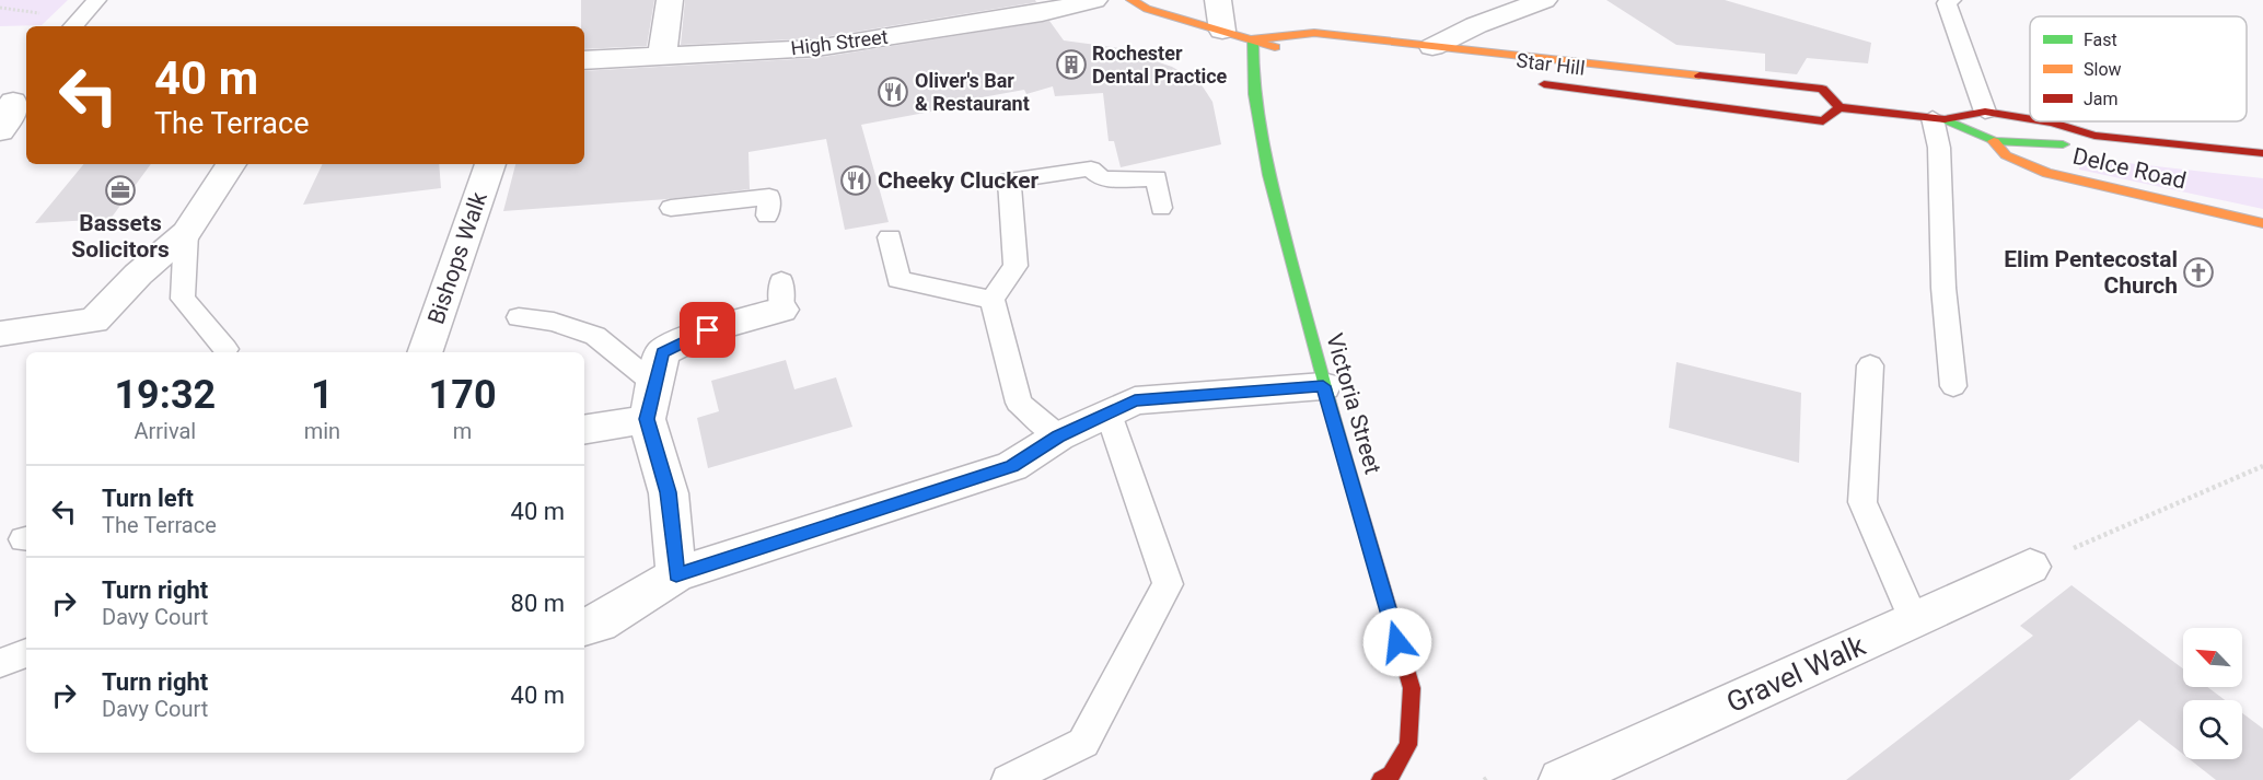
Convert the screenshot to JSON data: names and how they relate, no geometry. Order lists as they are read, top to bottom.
{
  "streets": {
    "main road": ["Star Hill", "Delce Road", "Victoria Street"],
    "street": ["High Street", "Bishops Walk", "Gravel Walk"]
  },
  "crossings": [
    ["Star Hill", "Victoria Street"]
  ],
  "places": {
    "building": ["Rochester Dental Practice"],
    "restaurant": ["Oliver's Bar & Restaurant", "Cheeky Clucker"],
    "office": ["Bassets Solicitors"],
    "church": ["Elim Pentecostal Church"]
  },
  "legend": ["Fast", "Slow", "Jam"],
  "north": "top left",
  "page": {
    "turn": ["40 m", "The Terrace"],
    "eta": [
      "19:32",
      "Arrival",
      "1",
      "min",
      "170",
      "m"
    ],
    "list": [
      {
        "name": "Turn left",
        "note": "The Terrace",
        "value": "40 m"
      },
      {
        "name": "Turn right",
        "note": "Davy Court",
        "value": "80 m"
      },
      {
        "name": "Turn right",
        "note": "Davy Court",
        "value": "40 m"
      }
    ]
  }
}
